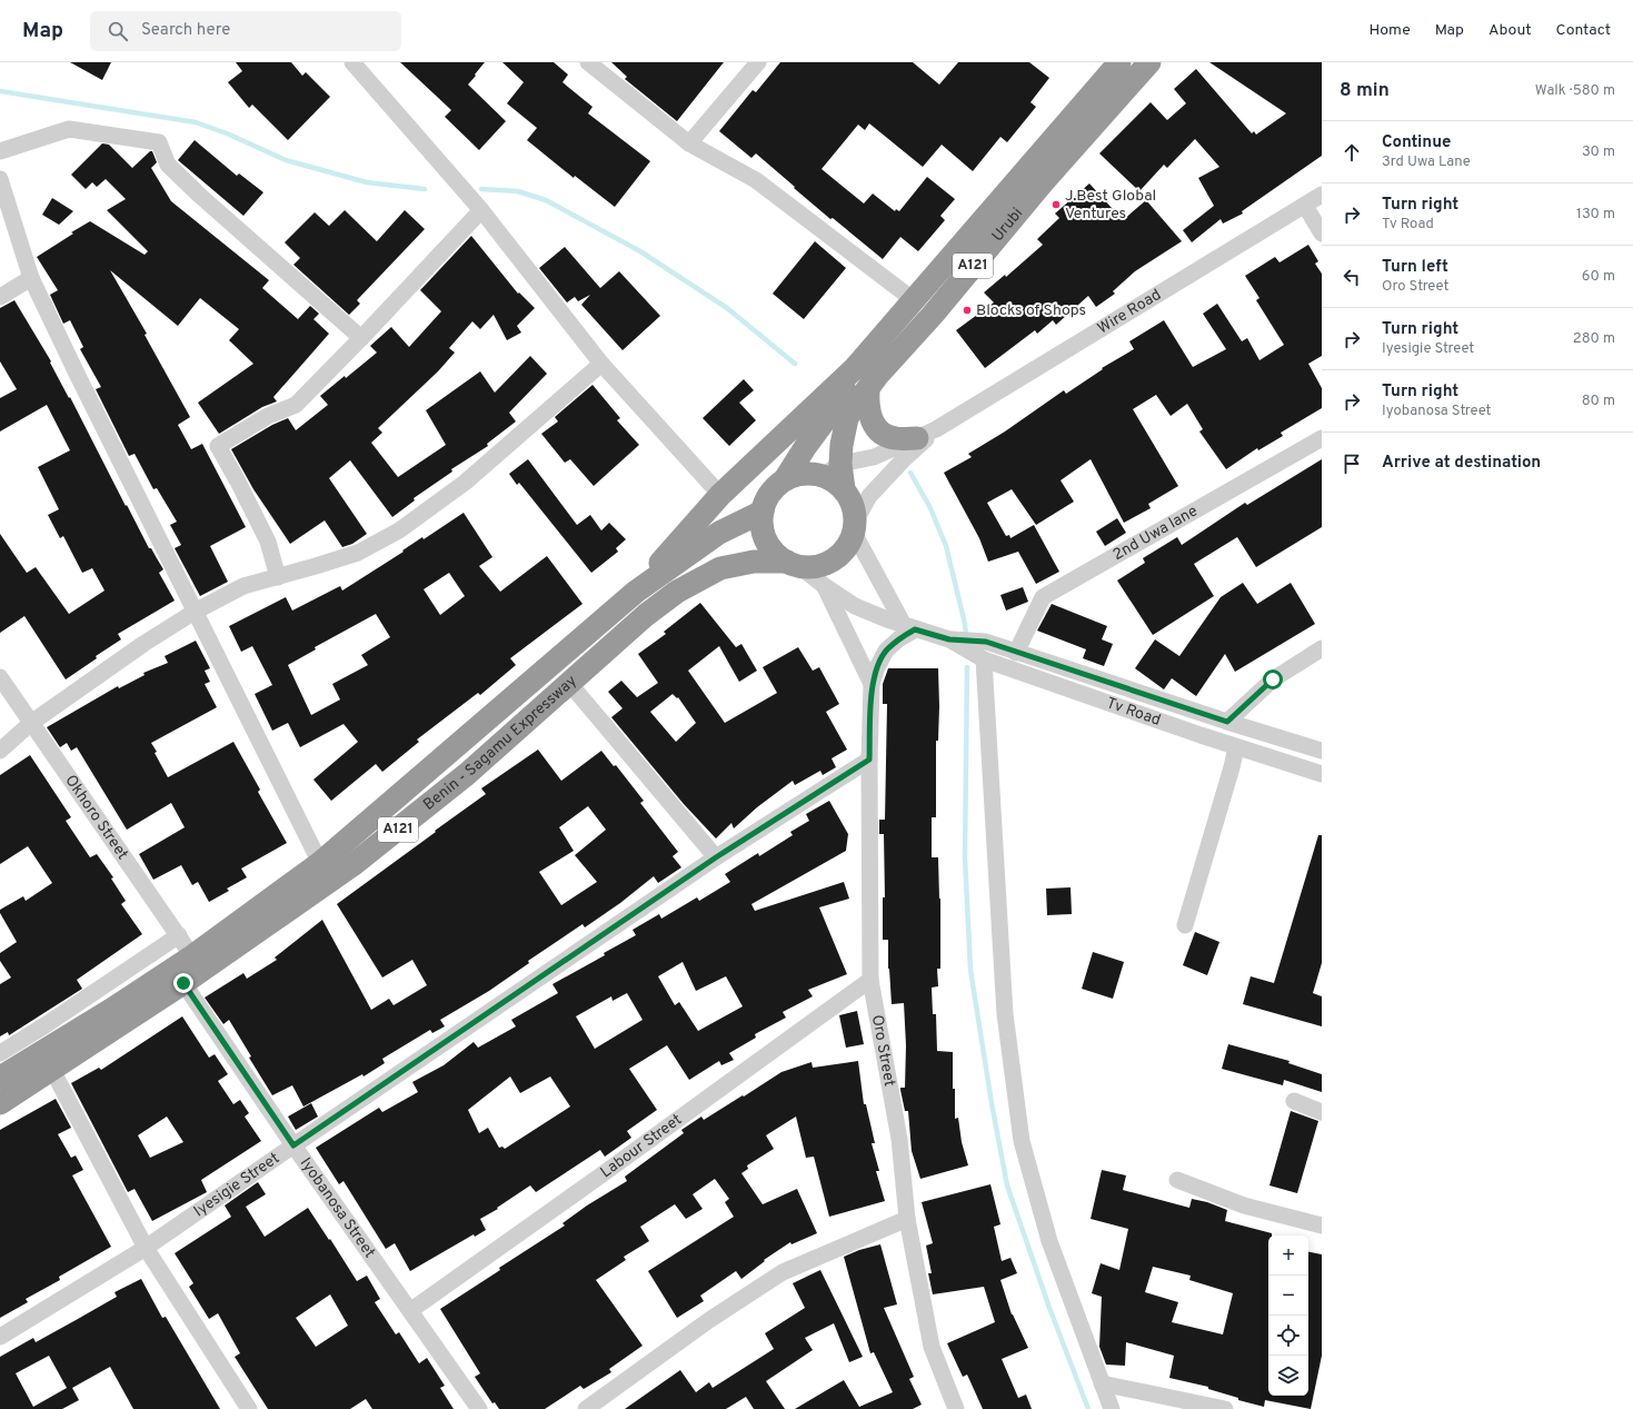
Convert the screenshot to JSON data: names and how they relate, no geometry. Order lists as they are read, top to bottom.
{
  "streets": {
    "highway": ["Urubi", "A121", "Benin - Sagamu Expressway"],
    "street": [
      "Wire Road",
      "2nd Uwa lane",
      "Tv Road",
      "Okhoro Street",
      "Oro Street",
      "Labour Street",
      "Iyesigie Street",
      "Iyobanosa Street"
    ]
  },
  "crossings": [
    ["Urubi", "A121"],
    ["Urubi", "Wire Road"],
    ["Urubi", "Tv Road"],
    ["Urubi", "Benin - Sagamu Expressway"],
    ["A121", "Wire Road"],
    ["A121", "Tv Road"],
    ["A121", "Benin - Sagamu Expressway"],
    ["A121", "Okhoro Street"],
    ["Wire Road", "Tv Road"],
    ["Wire Road", "Benin - Sagamu Expressway"],
    ["2nd Uwa lane", "Tv Road"],
    ["Tv Road", "Benin - Sagamu Expressway"],
    ["Tv Road", "Oro Street"],
    ["Benin - Sagamu Expressway", "Iyobanosa Street"],
    ["Oro Street", "Labour Street"],
    ["Oro Street", "Iyesigie Street"],
    ["Labour Street", "Iyobanosa Street"],
    ["Iyesigie Street", "Iyobanosa Street"]
  ],
  "places": ["J.Best Global Ventures", "Blocks of Shops"],
  "page": {
    "header": "Map",
    "search": "Search here",
    "nav": [
      "Home",
      "Map",
      "About",
      "Contact"
    ],
    "heading": ["8 min", "Walk · 580 m"],
    "list": [
      ["Continue", "3rd Uwa Lane", "30 m"],
      ["Turn right", "Tv Road", "130 m"],
      ["Turn left", "Oro Street", "60 m"],
      ["Turn right", "Iyesigie Street", "280 m"],
      ["Turn right", "Iyobanosa Street", "80 m"],
      "Arrive at destination"
    ],
    "map_buttons": ["+", "−"]
  }
}
